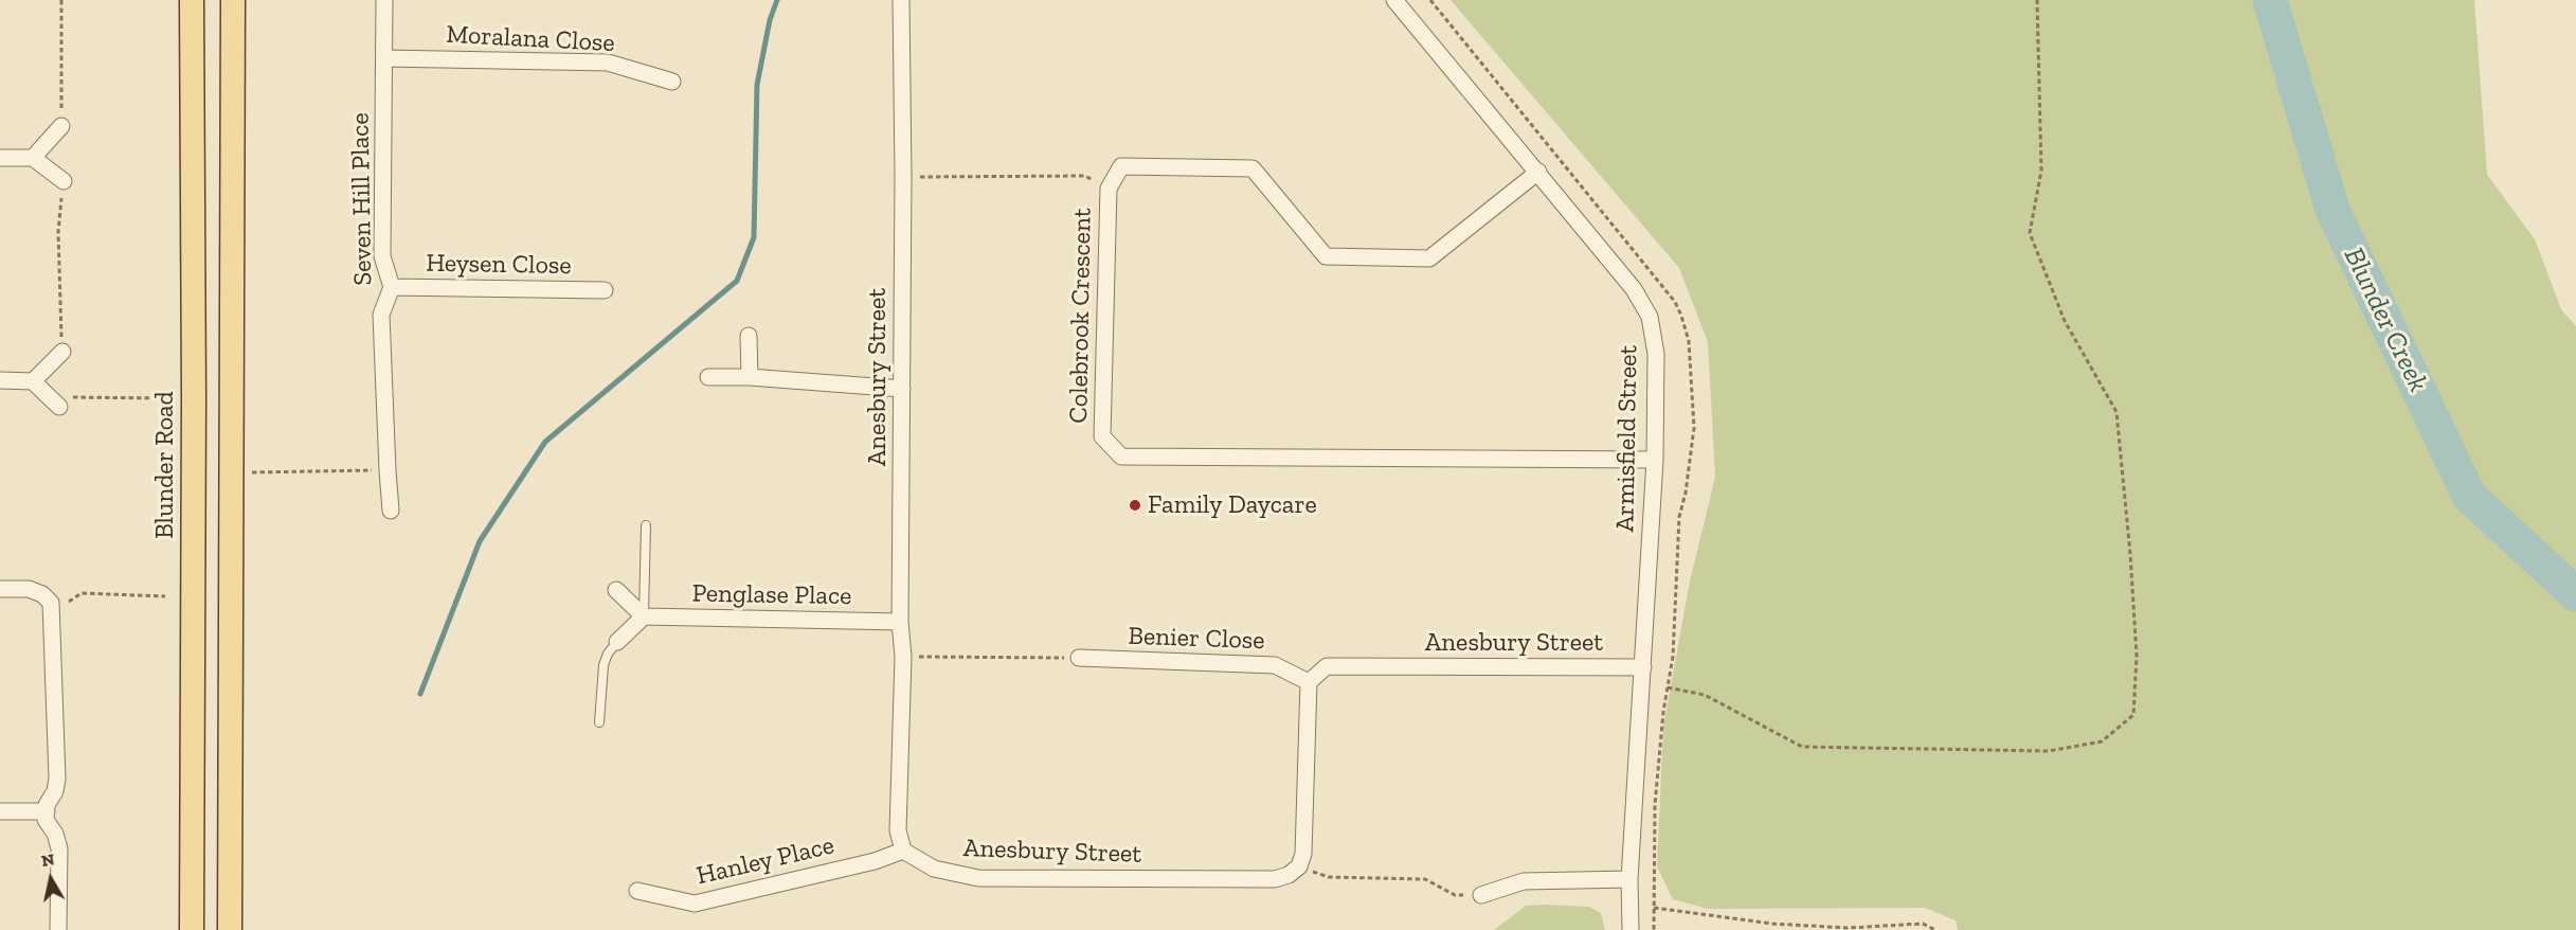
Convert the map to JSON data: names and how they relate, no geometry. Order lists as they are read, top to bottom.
{
  "streets": {
    "main road": ["Blunder Road"],
    "street": [
      "Moralana Close",
      "Seven Hill Place",
      "Heysen Close",
      "Colebrook Crescent",
      "Anesbury Street",
      "Armisfield Street",
      "Penglase Place",
      "Benier Close",
      "Hanley Place"
    ]
  },
  "crossings": [
    ["Moralana Close", "Seven Hill Place"],
    ["Seven Hill Place", "Heysen Close"],
    ["Colebrook Crescent", "Armisfield Street"],
    ["Anesbury Street", "Armisfield Street"],
    ["Anesbury Street", "Penglase Place"],
    ["Anesbury Street", "Benier Close"],
    ["Anesbury Street", "Hanley Place"]
  ],
  "water": ["Blunder Creek"],
  "places": ["Family Daycare"],
  "north": "top"
}
